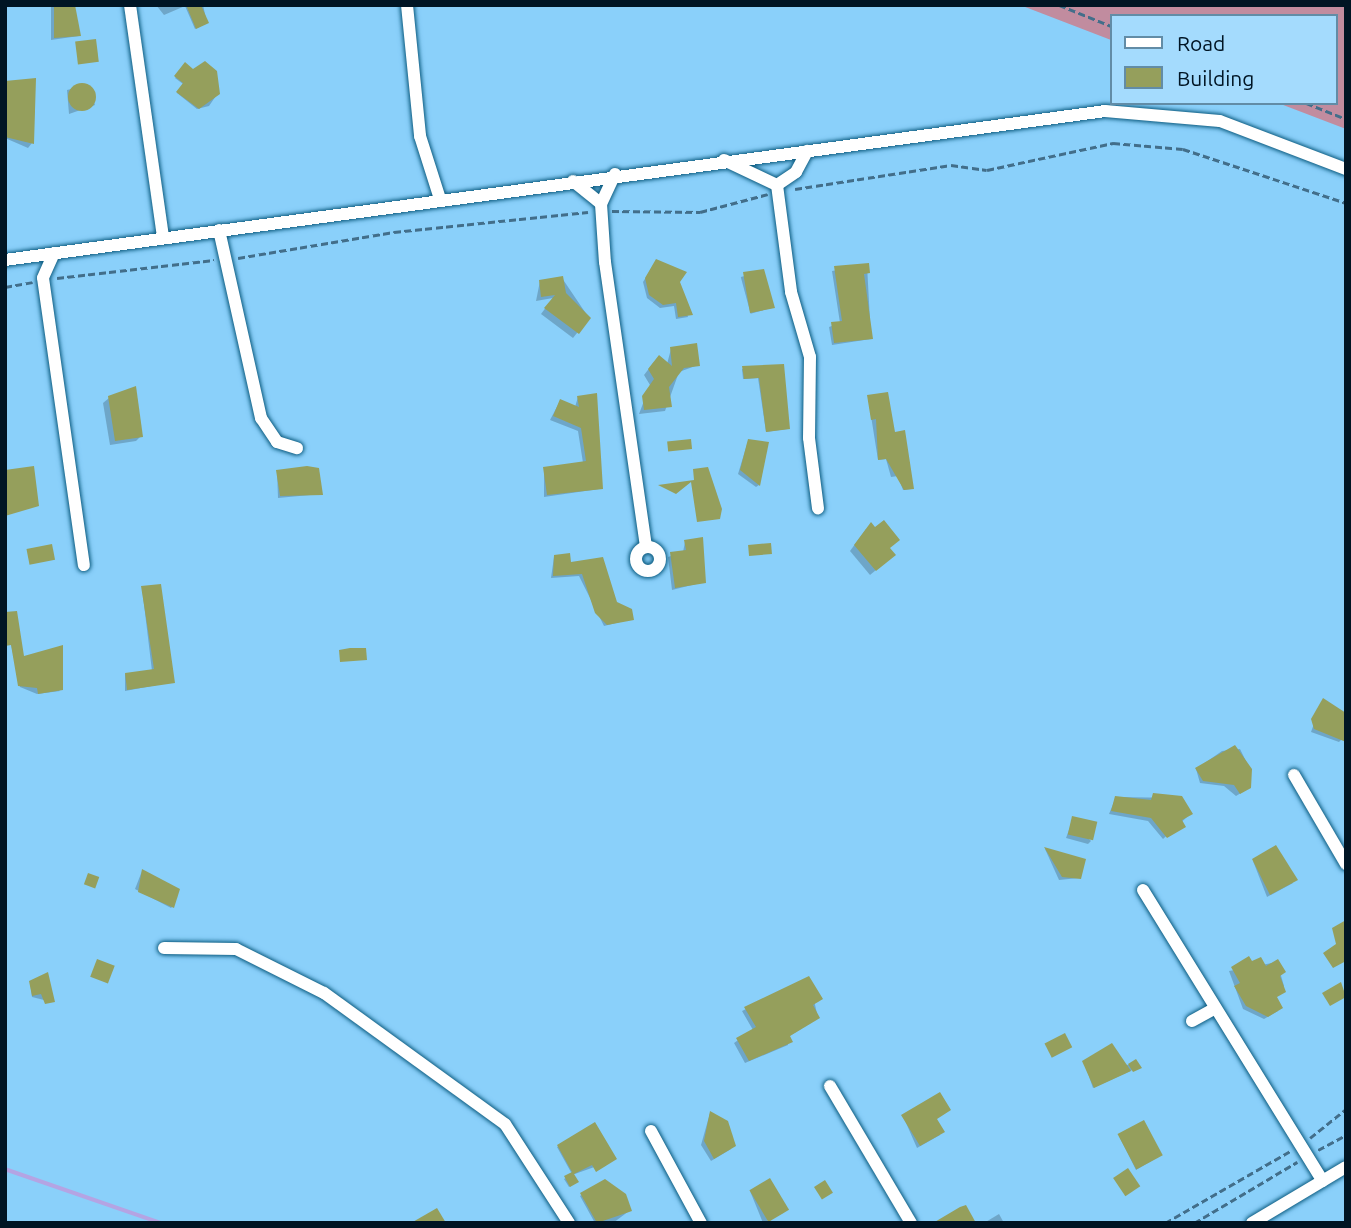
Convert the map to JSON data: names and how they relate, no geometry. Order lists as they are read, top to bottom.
{
  "legend": ["Road", "Building"]
}
